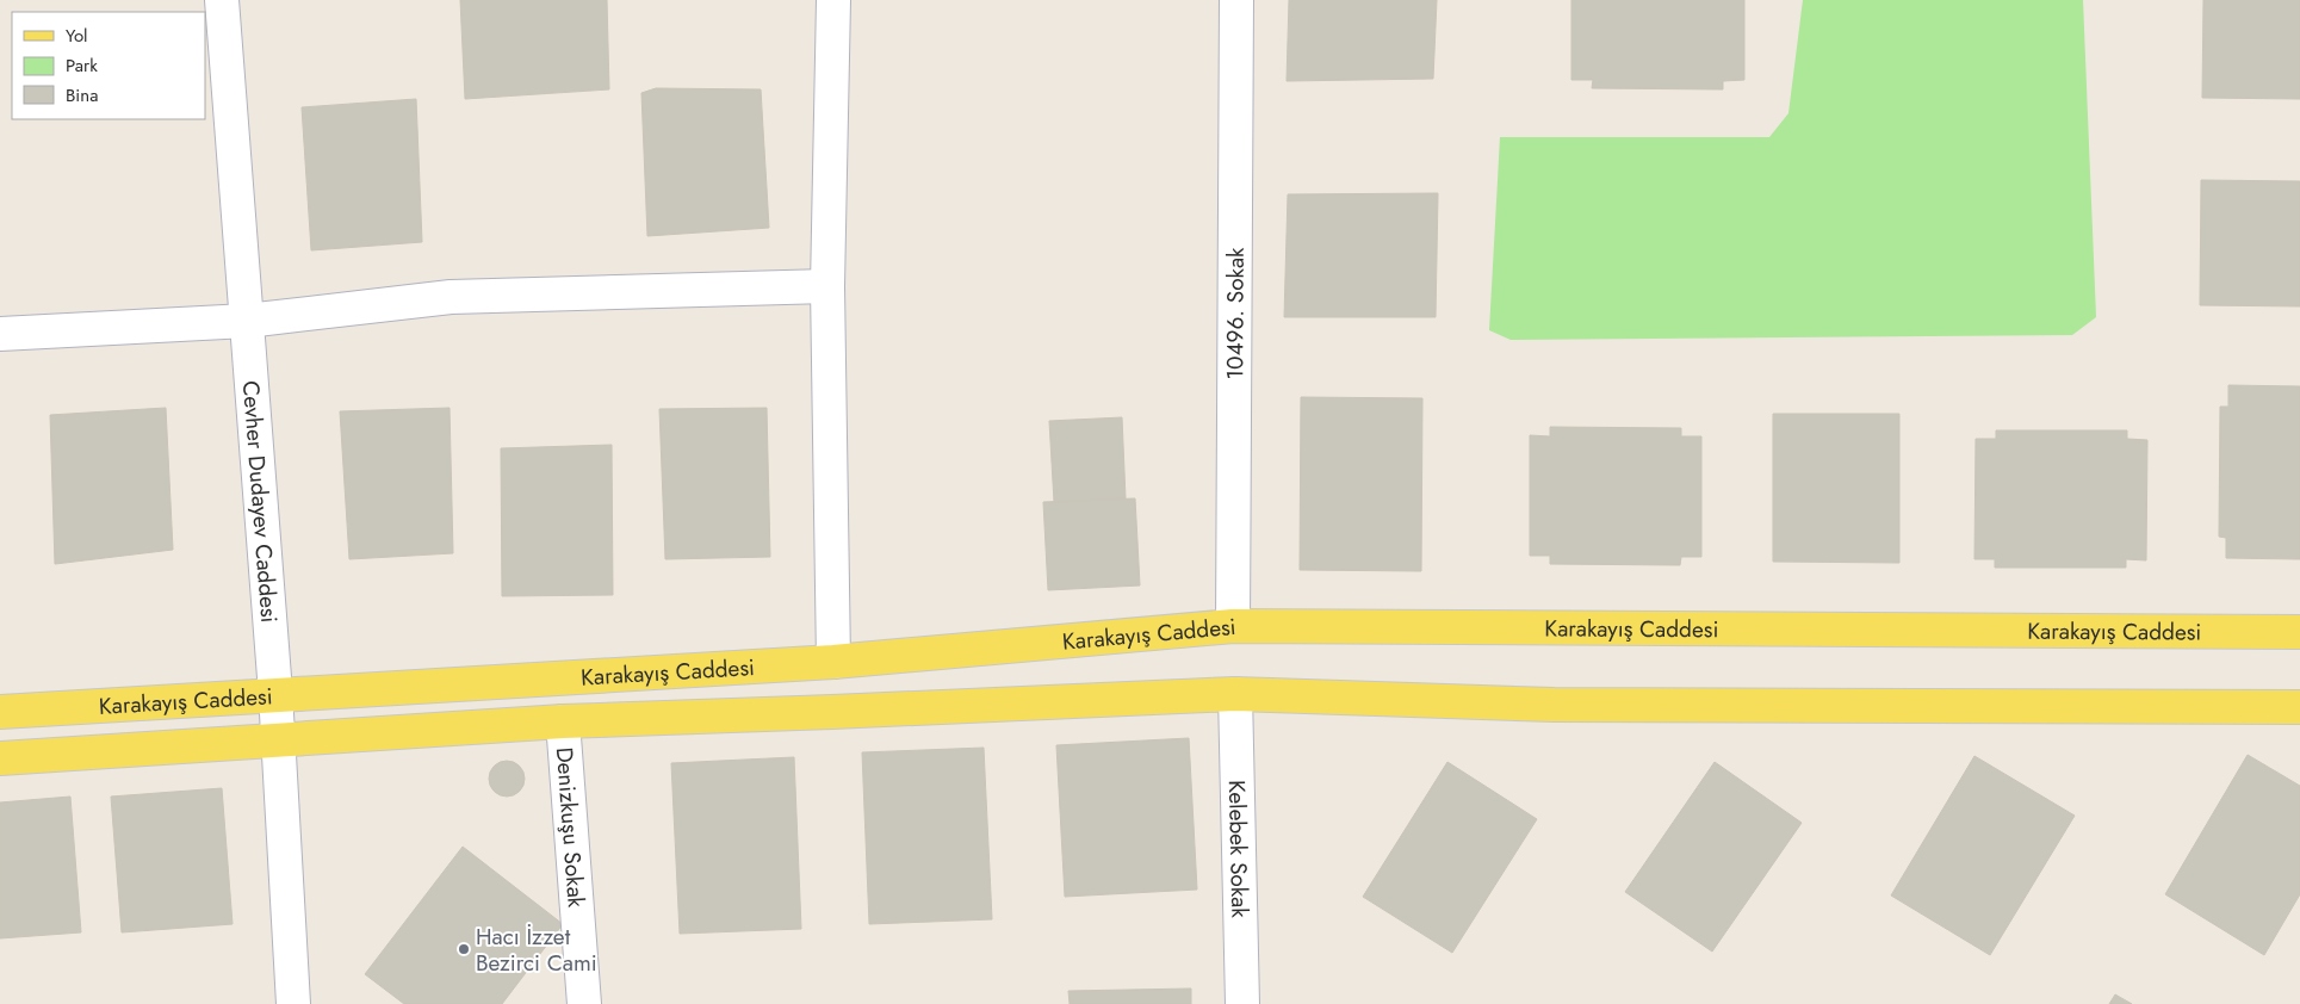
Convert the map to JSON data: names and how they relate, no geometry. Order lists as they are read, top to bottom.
{
  "streets": {
    "main road": ["Karakayış Caddesi"],
    "street": [
      "10496. Sokak",
      "Cevher Dudayev Caddesi",
      "Denizkuşu Sokak",
      "Kelebek Sokak"
    ]
  },
  "crossings": [
    ["10496. Sokak", "Karakayış Caddesi"],
    ["Cevher Dudayev Caddesi", "Karakayış Caddesi"],
    ["Karakayış Caddesi", "Denizkuşu Sokak"],
    ["Karakayış Caddesi", "Kelebek Sokak"]
  ],
  "places": ["Hacı İzzet Bezirci Cami"],
  "legend": ["Yol", "Park", "Bina"]
}
